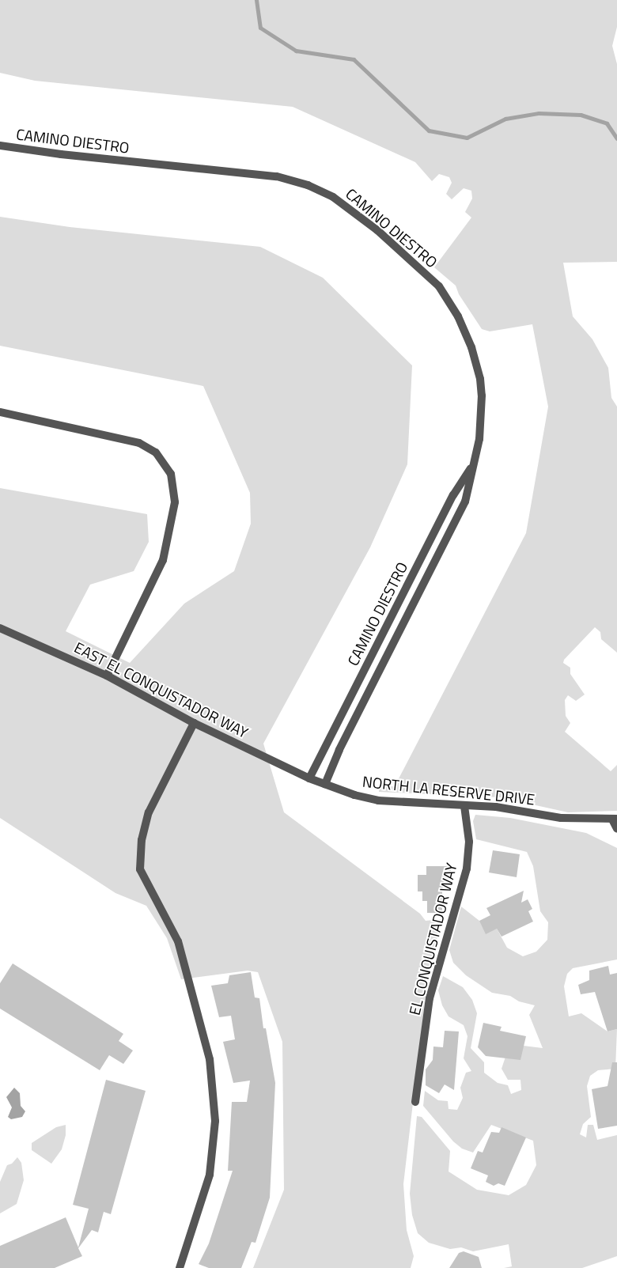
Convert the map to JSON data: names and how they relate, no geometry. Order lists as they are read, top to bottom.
{
  "streets": {
    "street": [
      "CAMINO DIESTRO",
      "EAST EL CONQUISTADOR WAY",
      "NORTH LA RESERVE DRIVE",
      "EL CONQUISTADOR WAY"
    ]
  },
  "crossings": [
    ["CAMINO DIESTRO", "EAST EL CONQUISTADOR WAY"],
    ["CAMINO DIESTRO", "NORTH LA RESERVE DRIVE"],
    ["EAST EL CONQUISTADOR WAY", "NORTH LA RESERVE DRIVE"],
    ["NORTH LA RESERVE DRIVE", "EL CONQUISTADOR WAY"]
  ]
}
